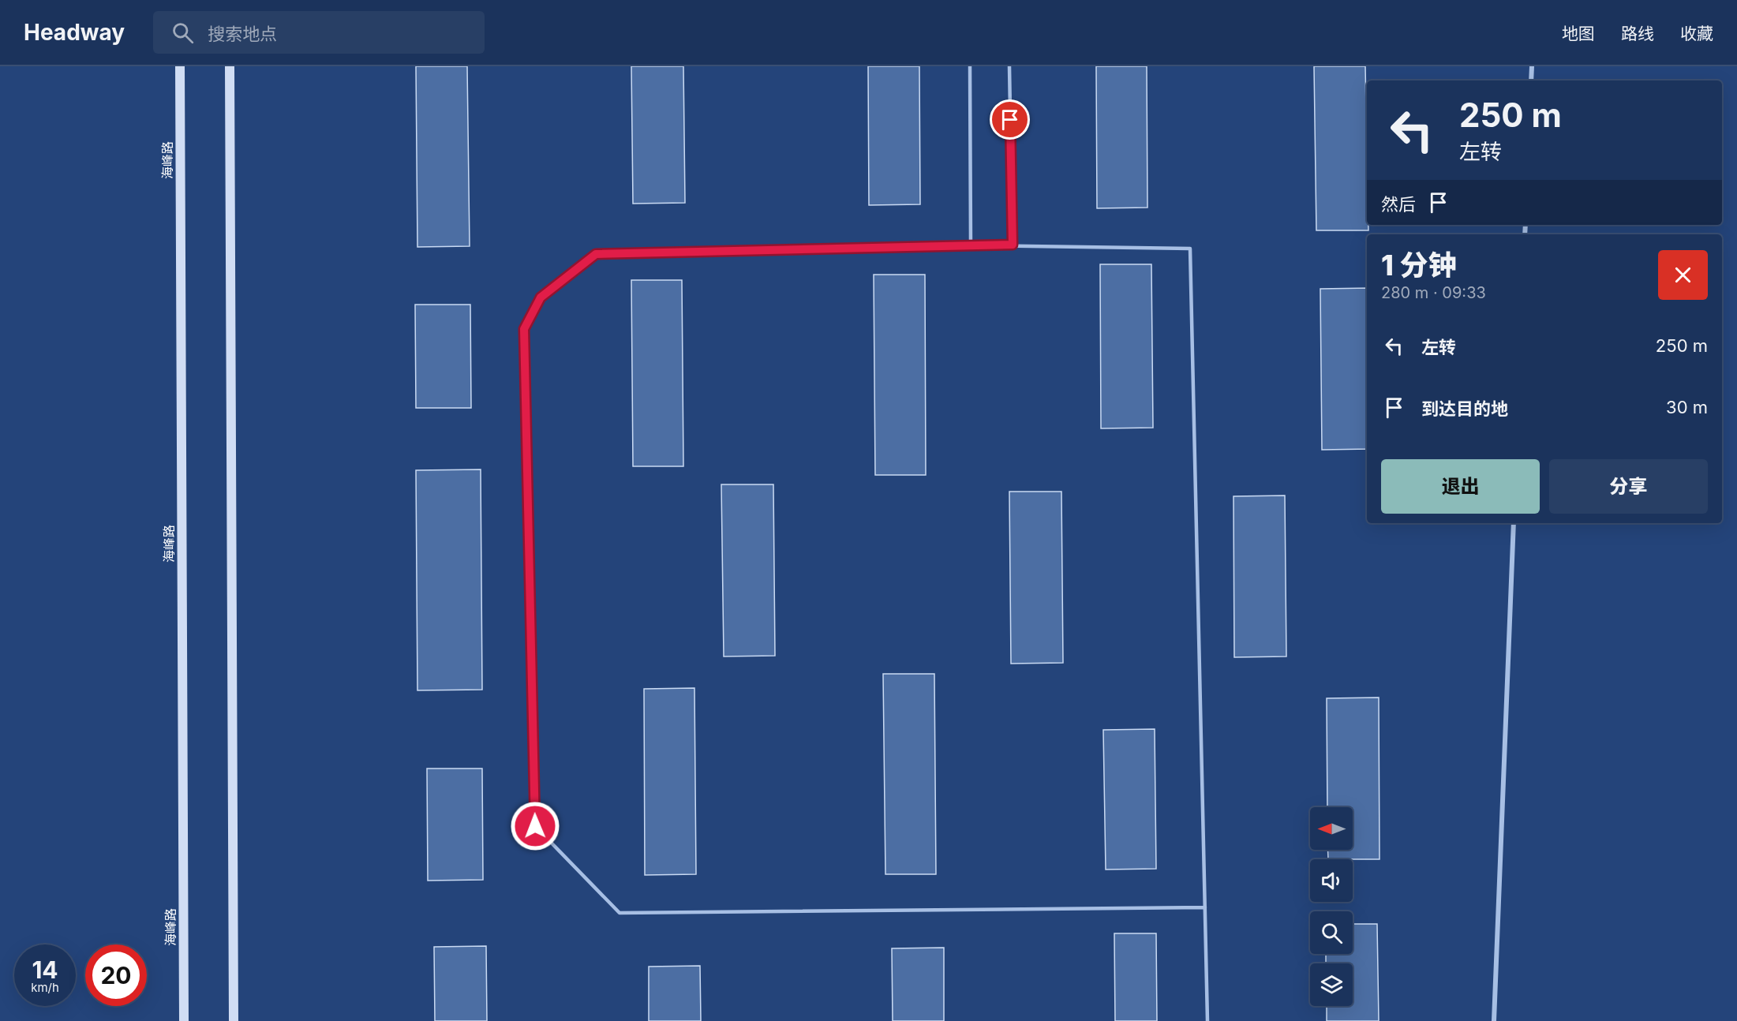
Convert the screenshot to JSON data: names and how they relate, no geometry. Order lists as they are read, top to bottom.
{
  "streets": {
    "main road": ["海峰路"]
  },
  "north": "left",
  "page": {
    "header": "Headway",
    "search": "搜索地点",
    "nav": ["地图", "路线", "收藏"],
    "turn": ["250 m", "左转"],
    "then": "然后",
    "heading": ["1 分钟", "280 m · 09:33"],
    "list": [
      {
        "name": "左转",
        "value": "250 m"
      },
      {
        "name": "到达目的地",
        "value": "30 m"
      }
    ],
    "buttons": ["退出", "分享"],
    "speed": "14 km/h",
    "limit": "20"
  }
}
